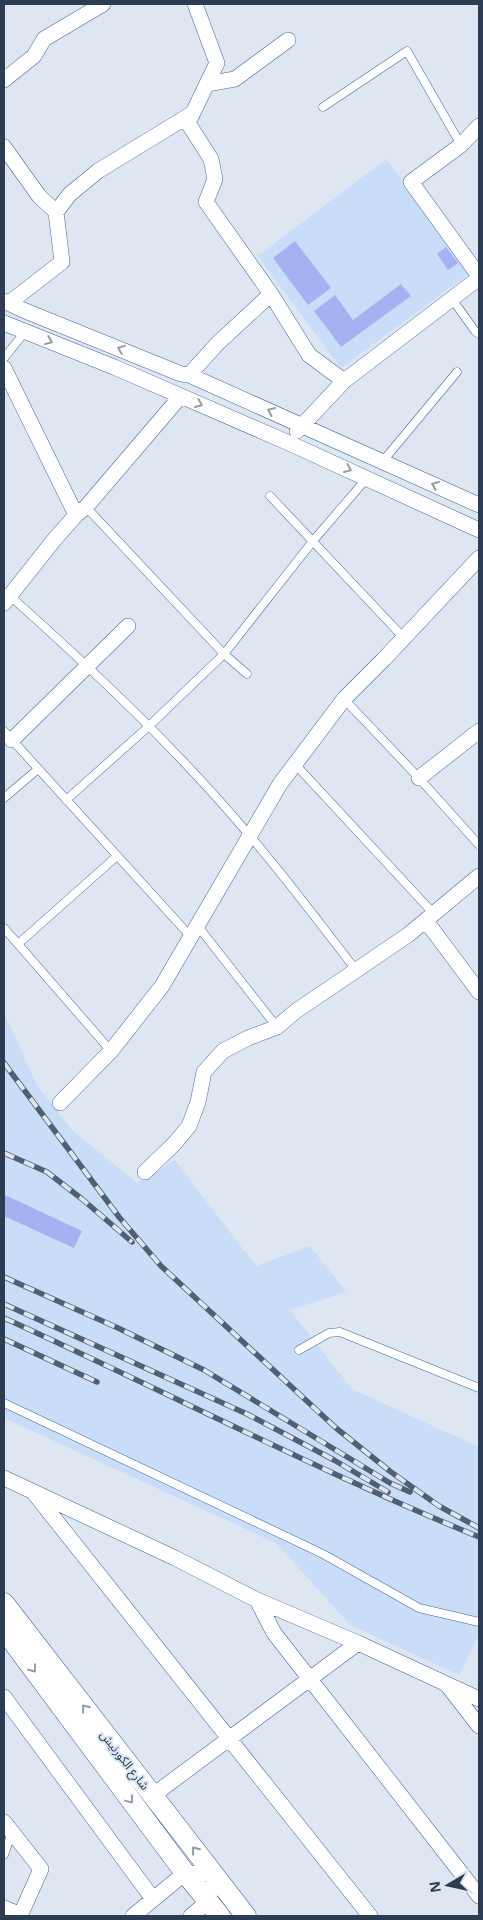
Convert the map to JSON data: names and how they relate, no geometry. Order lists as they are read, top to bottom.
{
  "streets": {
    "street": ["شارع الكورنيش"]
  },
  "north": "left"
}
